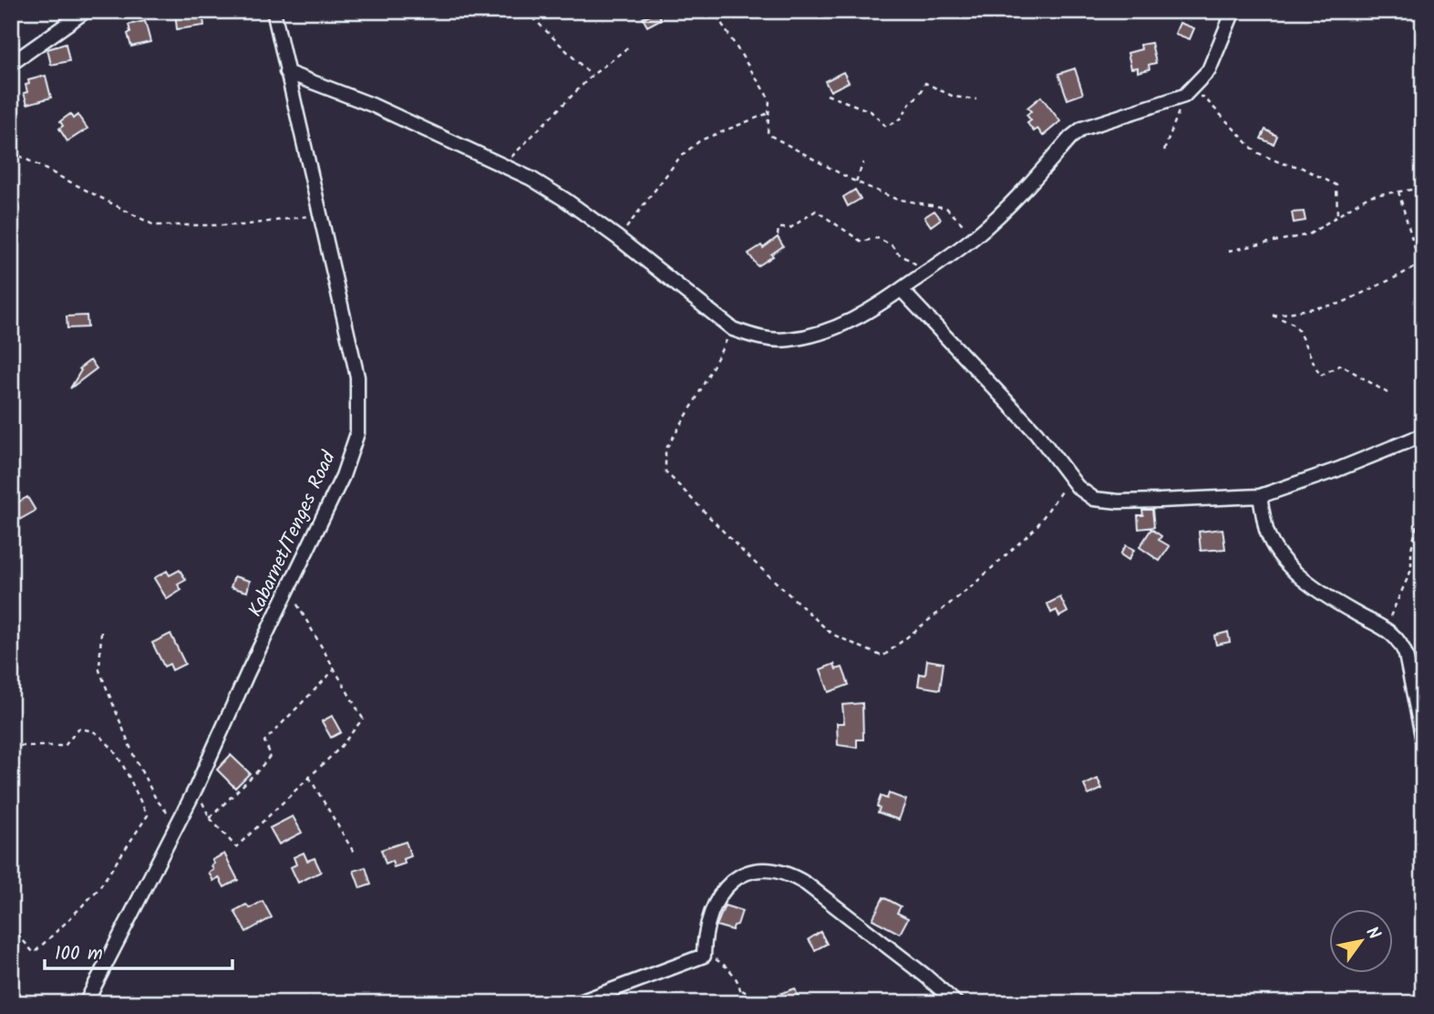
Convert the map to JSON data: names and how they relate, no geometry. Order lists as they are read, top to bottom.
{
  "streets": {
    "street": ["Kabarnet/Tenges Road"]
  },
  "scale_bar": "100 m",
  "north": "top right"
}
